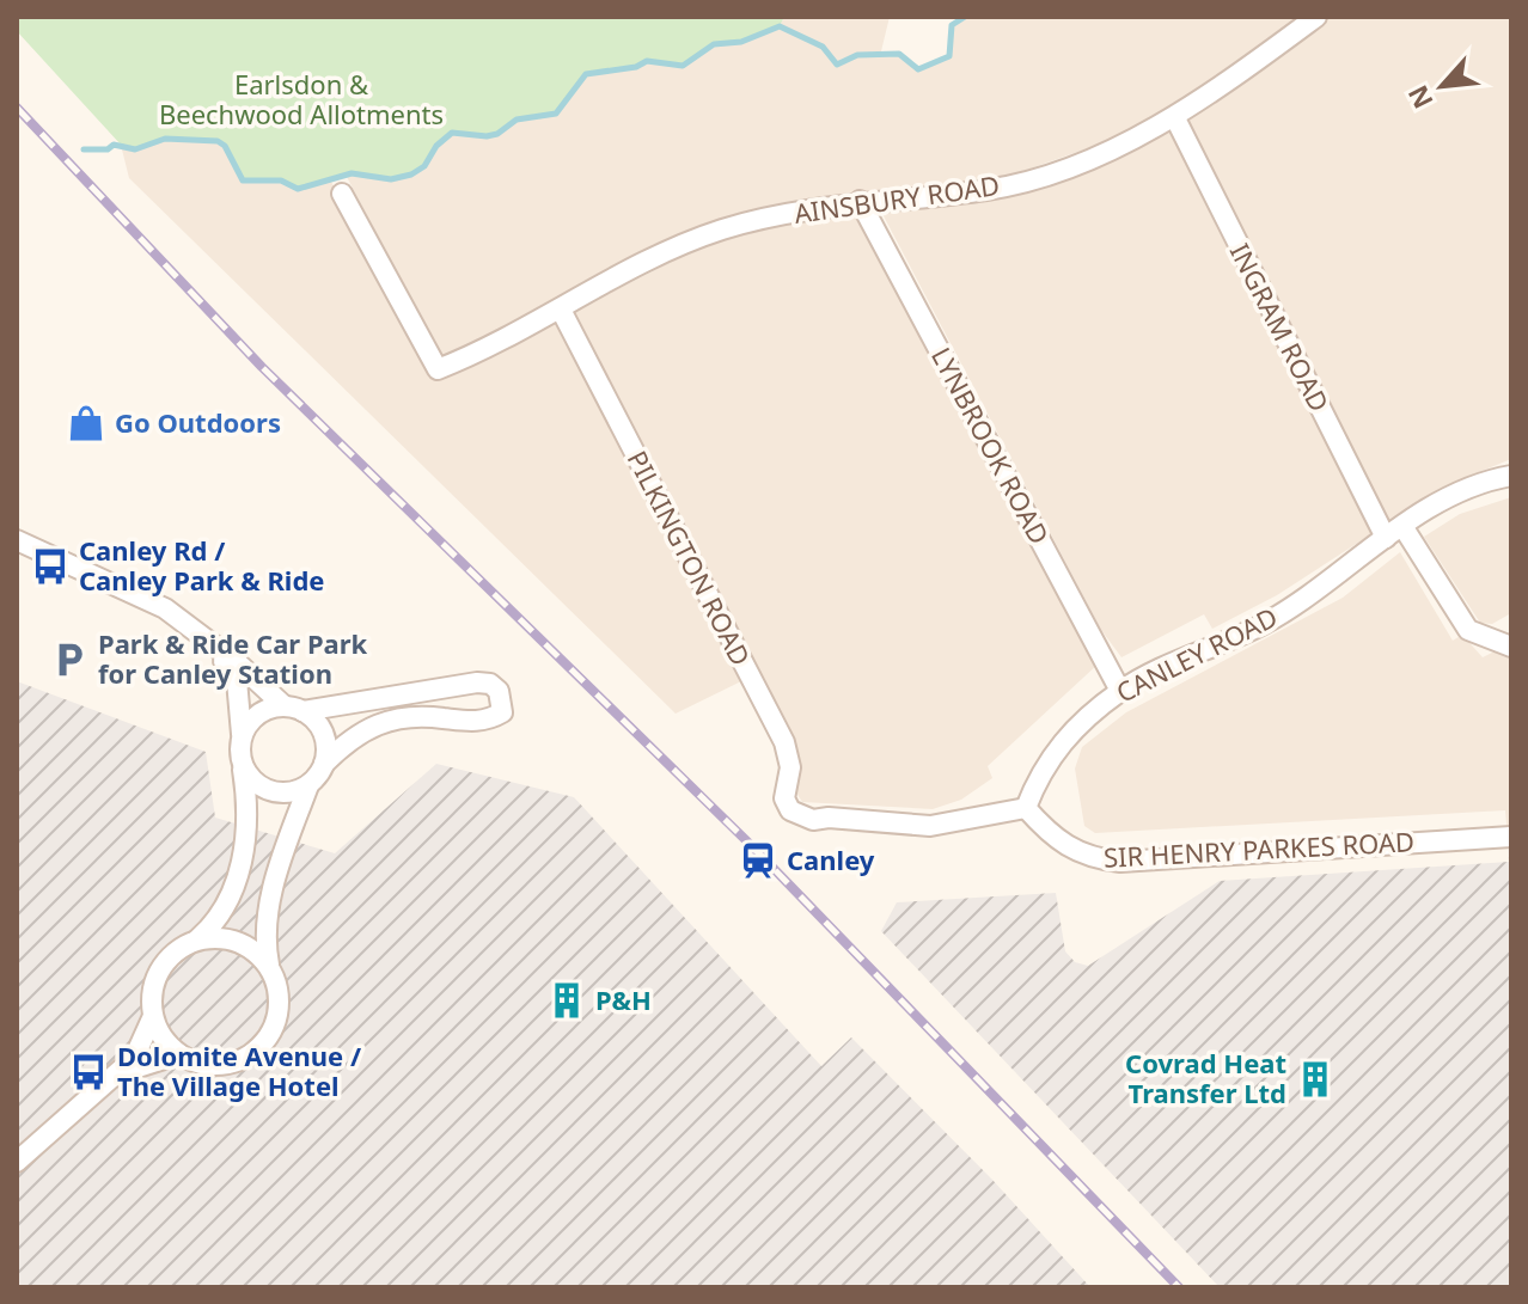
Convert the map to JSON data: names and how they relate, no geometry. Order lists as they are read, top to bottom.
{
  "streets": {
    "street": [
      "AINSBURY ROAD",
      "INGRAM ROAD",
      "LYNBROOK ROAD",
      "PILKINGTON ROAD",
      "CANLEY ROAD",
      "SIR HENRY PARKES ROAD"
    ]
  },
  "crossings": [
    ["AINSBURY ROAD", "INGRAM ROAD"],
    ["AINSBURY ROAD", "LYNBROOK ROAD"],
    ["AINSBURY ROAD", "PILKINGTON ROAD"],
    ["INGRAM ROAD", "CANLEY ROAD"],
    ["LYNBROOK ROAD", "CANLEY ROAD"],
    ["PILKINGTON ROAD", "CANLEY ROAD"],
    ["PILKINGTON ROAD", "SIR HENRY PARKES ROAD"],
    ["CANLEY ROAD", "SIR HENRY PARKES ROAD"]
  ],
  "parks": ["Earlsdon & Beechwood Allotments"],
  "places": {
    "shop": ["Go Outdoors"],
    "bus stop": ["Canley Rd / Canley Park & Ride", "Dolomite Avenue / The Village Hotel"],
    "parking": ["Park & Ride Car Park for Canley Station"],
    "station": ["Canley"],
    "building": ["P&H", "Covrad Heat Transfer Ltd"]
  },
  "north": "bottom left"
}
